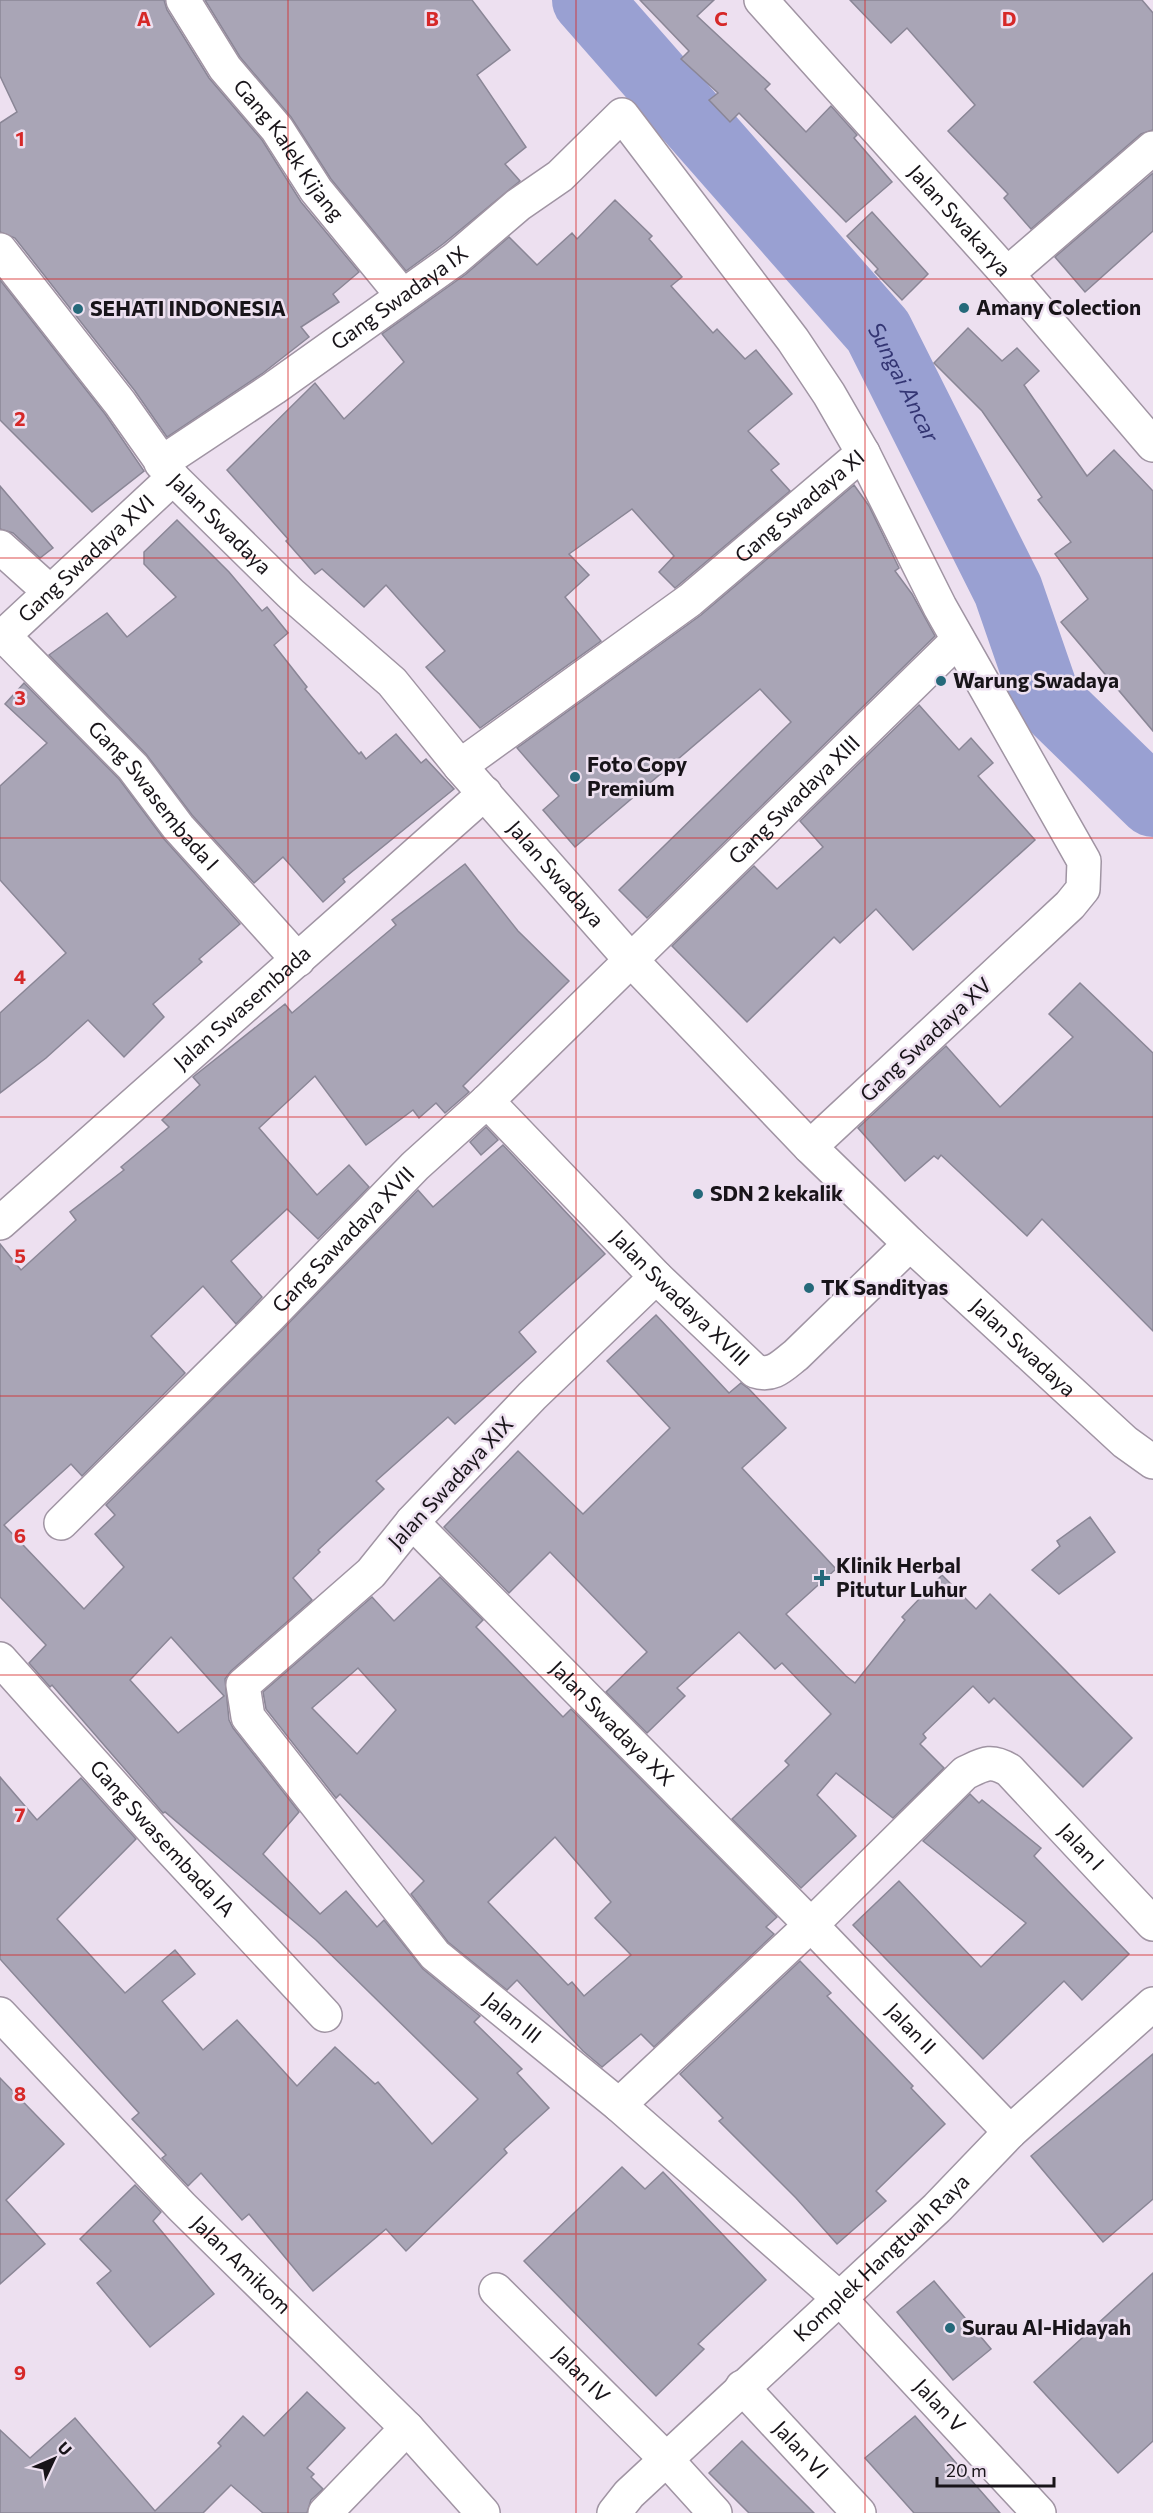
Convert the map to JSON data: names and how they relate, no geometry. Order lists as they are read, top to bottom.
{
  "streets": {
    "street": [
      "Gang Kalek Kijang",
      "Jalan Swakarya",
      "Gang Swadaya IX",
      "Gang Swadaya XI",
      "Jalan Swadaya",
      "Gang Swadaya XVI",
      "Gang Swasembada I",
      "Gang Swadaya XIII",
      "Jalan Swasembada",
      "Gang Swadaya XV",
      "Gang Sawadaya XVII",
      "Jalan Swadaya XVIII",
      "Jalan Swadaya XIX",
      "Jalan Swadaya XX",
      "Gang Swasembada IA",
      "Jalan I",
      "Jalan III",
      "Jalan II",
      "Komplek Hangtuah Raya",
      "Jalan Amikom",
      "Jalan IV",
      "Jalan V",
      "Jalan VI"
    ]
  },
  "crossings": [
    ["Gang Kalek Kijang", "Gang Swadaya IX"],
    ["Gang Swadaya IX", "Gang Swadaya XI"],
    ["Gang Swadaya IX", "Jalan Swadaya"],
    ["Gang Swadaya IX", "Gang Swadaya XVI"],
    ["Gang Swadaya XI", "Jalan Swadaya"],
    ["Gang Swadaya XI", "Gang Swadaya XV"],
    ["Jalan Swadaya", "Gang Swadaya XVI"],
    ["Jalan Swadaya", "Gang Swadaya XIII"],
    ["Jalan Swadaya", "Jalan Swasembada"],
    ["Jalan Swadaya", "Gang Swadaya XV"],
    ["Jalan Swadaya", "Gang Sawadaya XVII"],
    ["Jalan Swadaya", "Jalan Swadaya XVIII"],
    ["Gang Swadaya XVI", "Gang Swasembada I"],
    ["Gang Swasembada I", "Jalan Swasembada"],
    ["Gang Swadaya XIII", "Gang Swadaya XV"],
    ["Gang Swadaya XIII", "Gang Sawadaya XVII"],
    ["Gang Sawadaya XVII", "Jalan Swadaya XVIII"],
    ["Jalan Swadaya XVIII", "Jalan Swadaya XIX"],
    ["Jalan Swadaya XIX", "Jalan Swadaya XX"],
    ["Jalan Swadaya XIX", "Jalan III"],
    ["Jalan Swadaya XX", "Jalan I"],
    ["Jalan Swadaya XX", "Jalan II"],
    ["Jalan I", "Jalan II"],
    ["Jalan III", "Komplek Hangtuah Raya"],
    ["Jalan III", "Jalan V"],
    ["Jalan II", "Komplek Hangtuah Raya"],
    ["Komplek Hangtuah Raya", "Jalan IV"],
    ["Komplek Hangtuah Raya", "Jalan V"],
    ["Komplek Hangtuah Raya", "Jalan VI"]
  ],
  "water": ["Sungai Ancar"],
  "places": {
    "other": [
      "Amany Colection",
      "SEHATI INDONESIA",
      "Warung Swadaya",
      "Foto Copy Premium",
      "SDN 2 kekalik",
      "TK Sandityas",
      "Surau Al-Hidayah"
    ],
    "health": ["Klinik Herbal Pitutur Luhur"]
  },
  "scale_bar": "20 m",
  "north": "top right",
  "grid": {
    "columns": [
      "A",
      "B",
      "C",
      "D"
    ],
    "rows": [
      "1",
      "2",
      "3",
      "4",
      "5",
      "6",
      "7",
      "8",
      "9"
    ]
  }
}
